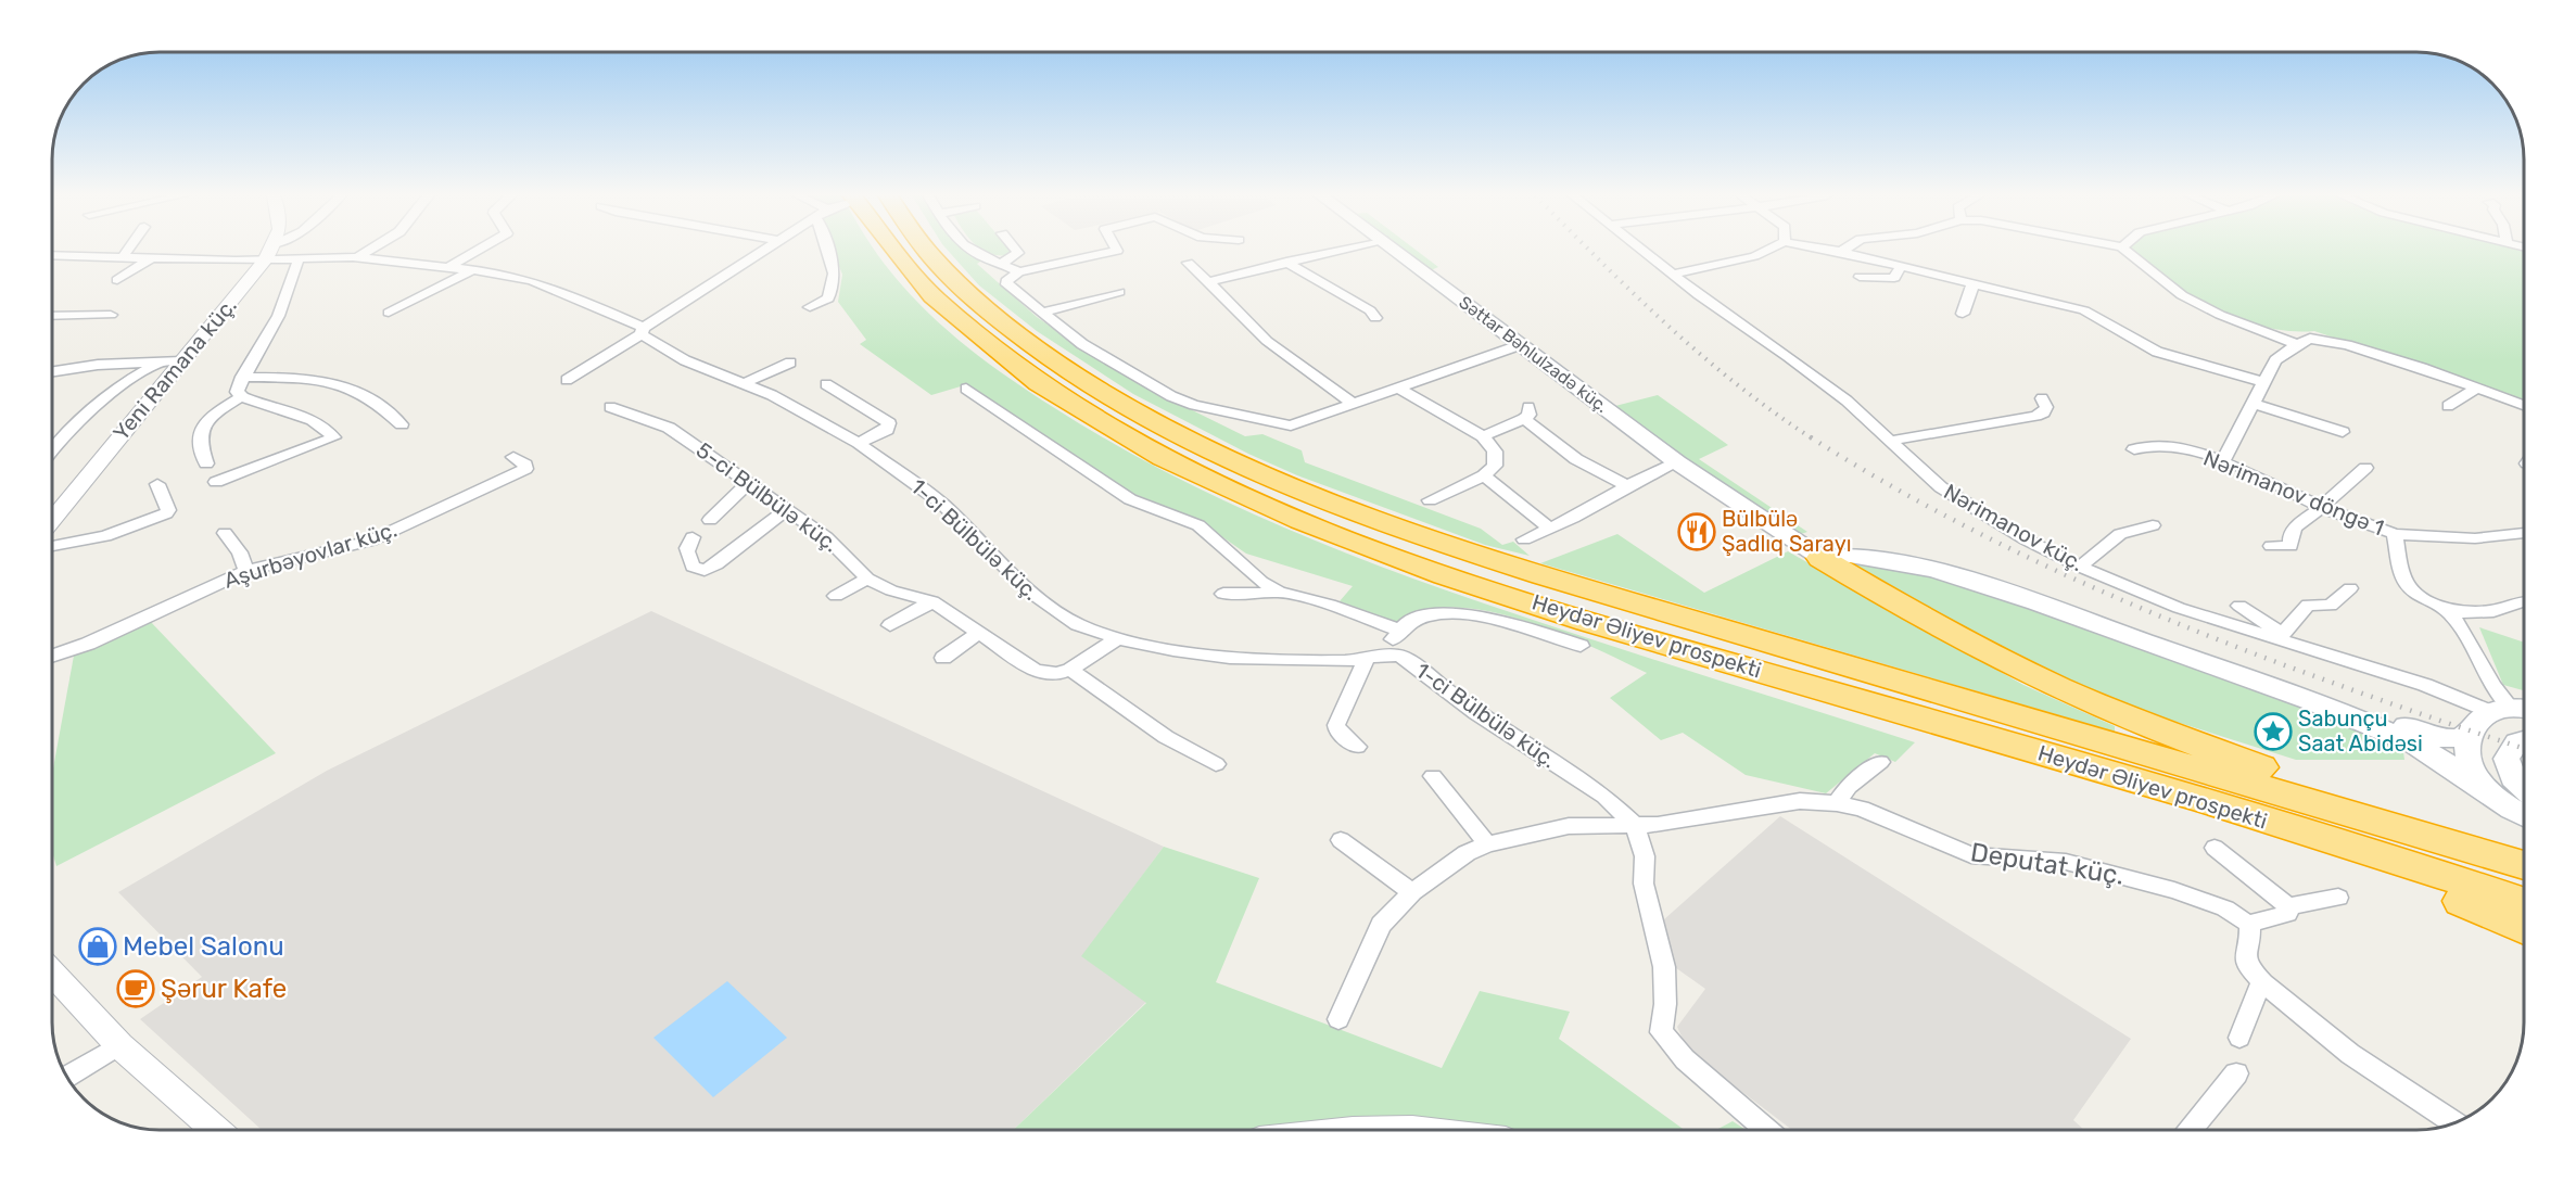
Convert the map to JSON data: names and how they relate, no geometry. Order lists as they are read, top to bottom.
{
  "streets": {
    "highway": ["Heydər Əliyev prospekti"],
    "main road": ["Səttar Bəhlulzadə küç."],
    "street": [
      "Yeni Ramana küç.",
      "Nərimanov döngə 1",
      "5-ci Bülbülə küç.",
      "Nərimanov küç.",
      "1-ci Bülbülə küç.",
      "Aşurbəyovlar küç.",
      "Deputat küç."
    ]
  },
  "crossings": [
    ["Yeni Ramana küç.", "1-ci Bülbülə küç."],
    ["Nərimanov döngə 1", "Nərimanov küç."],
    ["1-ci Bülbülə küç.", "Deputat küç."]
  ],
  "places": {
    "restaurant": ["Bülbülə Şadlıq Sarayı"],
    "place": ["Sabunçu Saat Abidəsi"],
    "shop": ["Mebel Salonu"],
    "cafe": ["Şərur Kafe"]
  }
}
